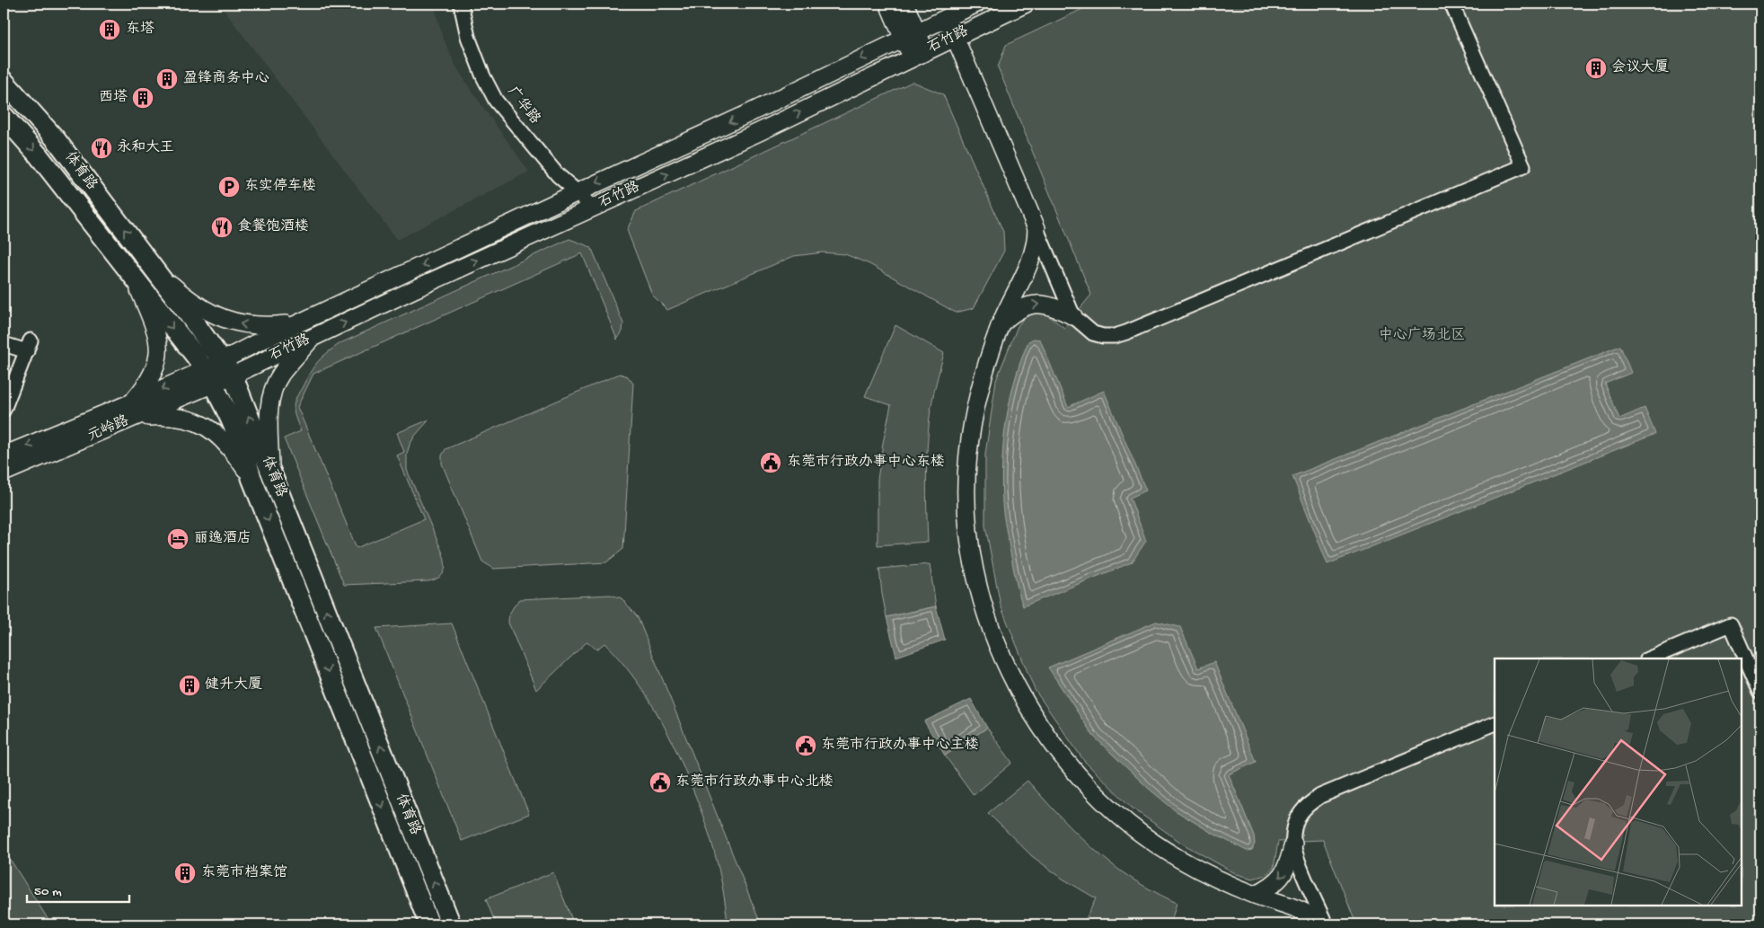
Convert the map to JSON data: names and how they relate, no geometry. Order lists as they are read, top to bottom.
{
  "streets": {
    "main road": ["体育路"],
    "street": ["石竹路", "广华路", "元岭路"]
  },
  "crossings": [
    ["石竹路", "广华路"],
    ["石竹路", "体育路"],
    ["石竹路", "元岭路"],
    ["体育路", "元岭路"]
  ],
  "parks": ["中心广场北区"],
  "places": {
    "building": [
      "东塔",
      "会议大厦",
      "盈锋商务中心",
      "西塔",
      "健升大厦",
      "东莞市档案馆"
    ],
    "restaurant": ["永和大王", "食餐饱酒楼"],
    "parking": ["东实停车楼"],
    "public building": ["东莞市行政办事中心东楼", "东莞市行政办事中心主楼", "东莞市行政办事中心北楼"],
    "hotel": ["丽逸酒店"]
  },
  "scale_bar": "50 m"
}
